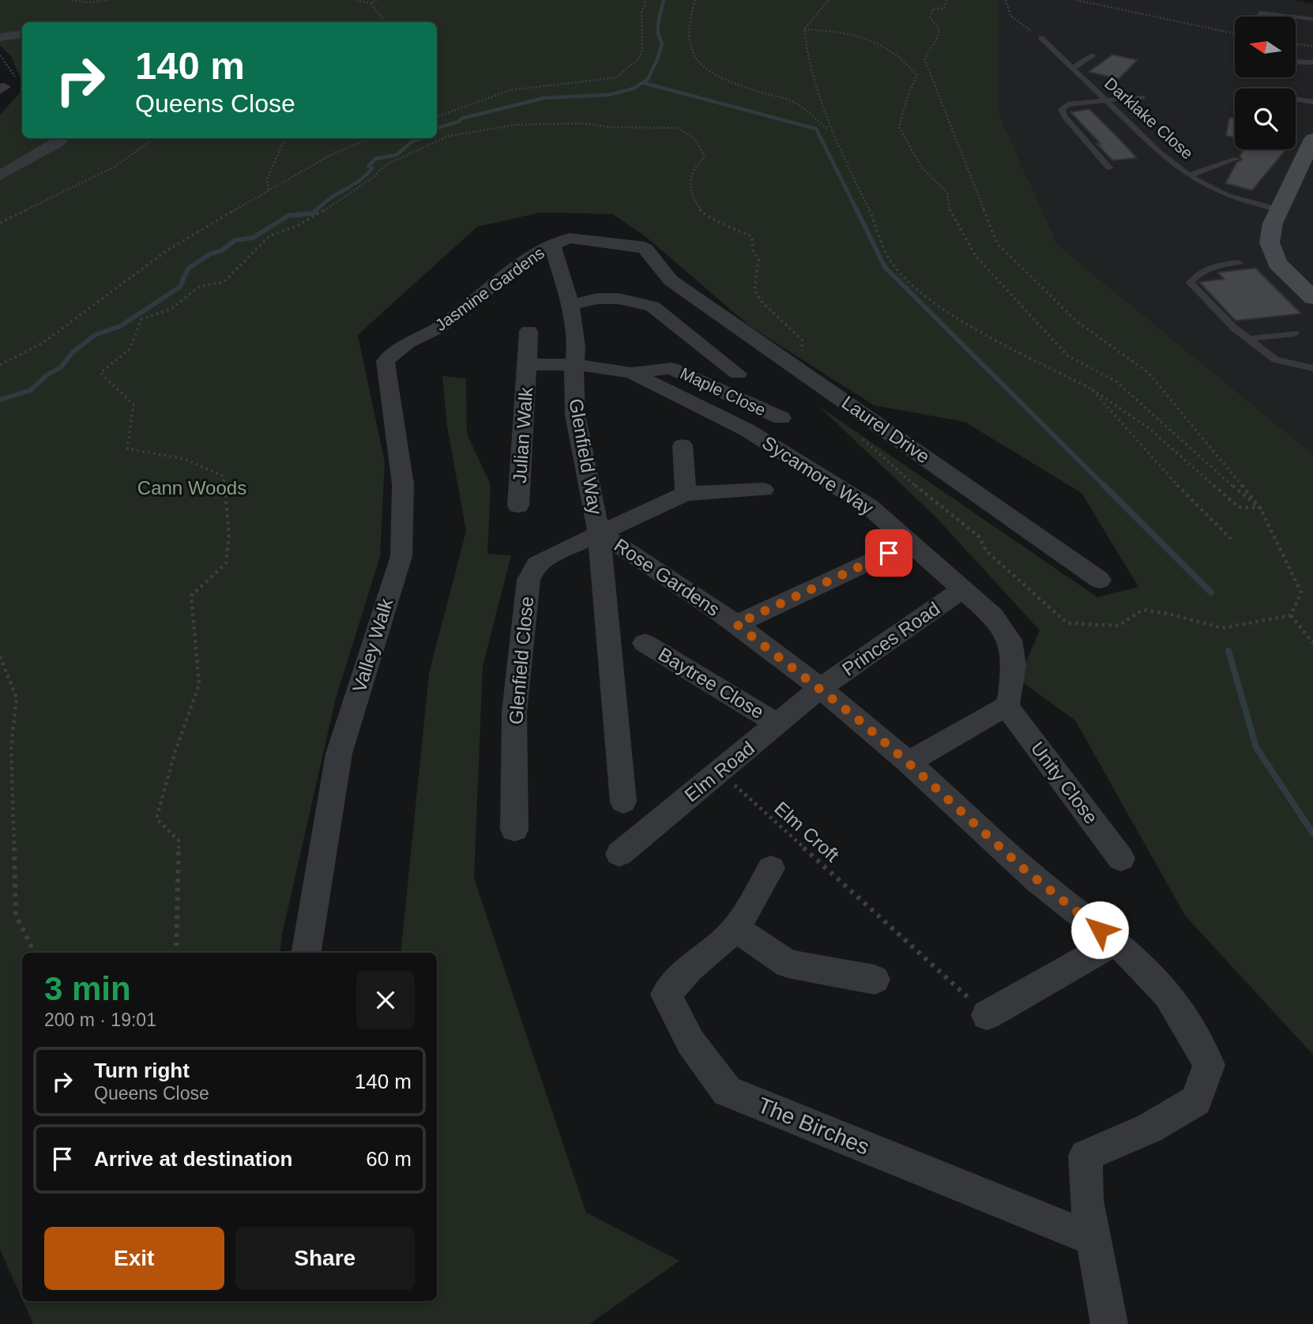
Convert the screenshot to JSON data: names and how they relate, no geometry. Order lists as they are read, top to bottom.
{
  "streets": {
    "street": [
      "Jasmine Gardens",
      "Maple Close",
      "Laurel Drive",
      "Julian Walk",
      "Glenfield Way",
      "Sycamore Way",
      "Rose Gardens",
      "Princes Road",
      "Valley Walk",
      "Glenfield Close",
      "Baytree Close",
      "Elm Road",
      "Unity Close",
      "The Birches"
    ],
    "lane": ["Darklake Close"],
    "path": ["Elm Croft"]
  },
  "crossings": [
    ["Jasmine Gardens", "Laurel Drive"],
    ["Jasmine Gardens", "Glenfield Way"],
    ["Jasmine Gardens", "Valley Walk"],
    ["Maple Close", "Sycamore Way"],
    ["Julian Walk", "Glenfield Way"],
    ["Julian Walk", "Sycamore Way"],
    ["Glenfield Way", "Sycamore Way"],
    ["Glenfield Way", "Rose Gardens"],
    ["Glenfield Way", "Glenfield Close"],
    ["Sycamore Way", "Princes Road"],
    ["Sycamore Way", "Unity Close"],
    ["Rose Gardens", "Princes Road"],
    ["Rose Gardens", "Glenfield Close"],
    ["Rose Gardens", "Elm Road"],
    ["Rose Gardens", "The Birches"],
    ["Princes Road", "Elm Road"],
    ["Baytree Close", "Elm Road"],
    ["Elm Road", "Elm Croft"]
  ],
  "parks": ["Cann Woods"],
  "north": "left",
  "page": {
    "turn": ["140 m", "Queens Close"],
    "heading": ["3 min", "200 m · 19:01"],
    "list": [
      {
        "name": "Turn right",
        "note": "Queens Close",
        "value": "140 m"
      },
      {
        "name": "Arrive at destination",
        "value": "60 m"
      }
    ],
    "buttons": ["Exit", "Share"]
  }
}
